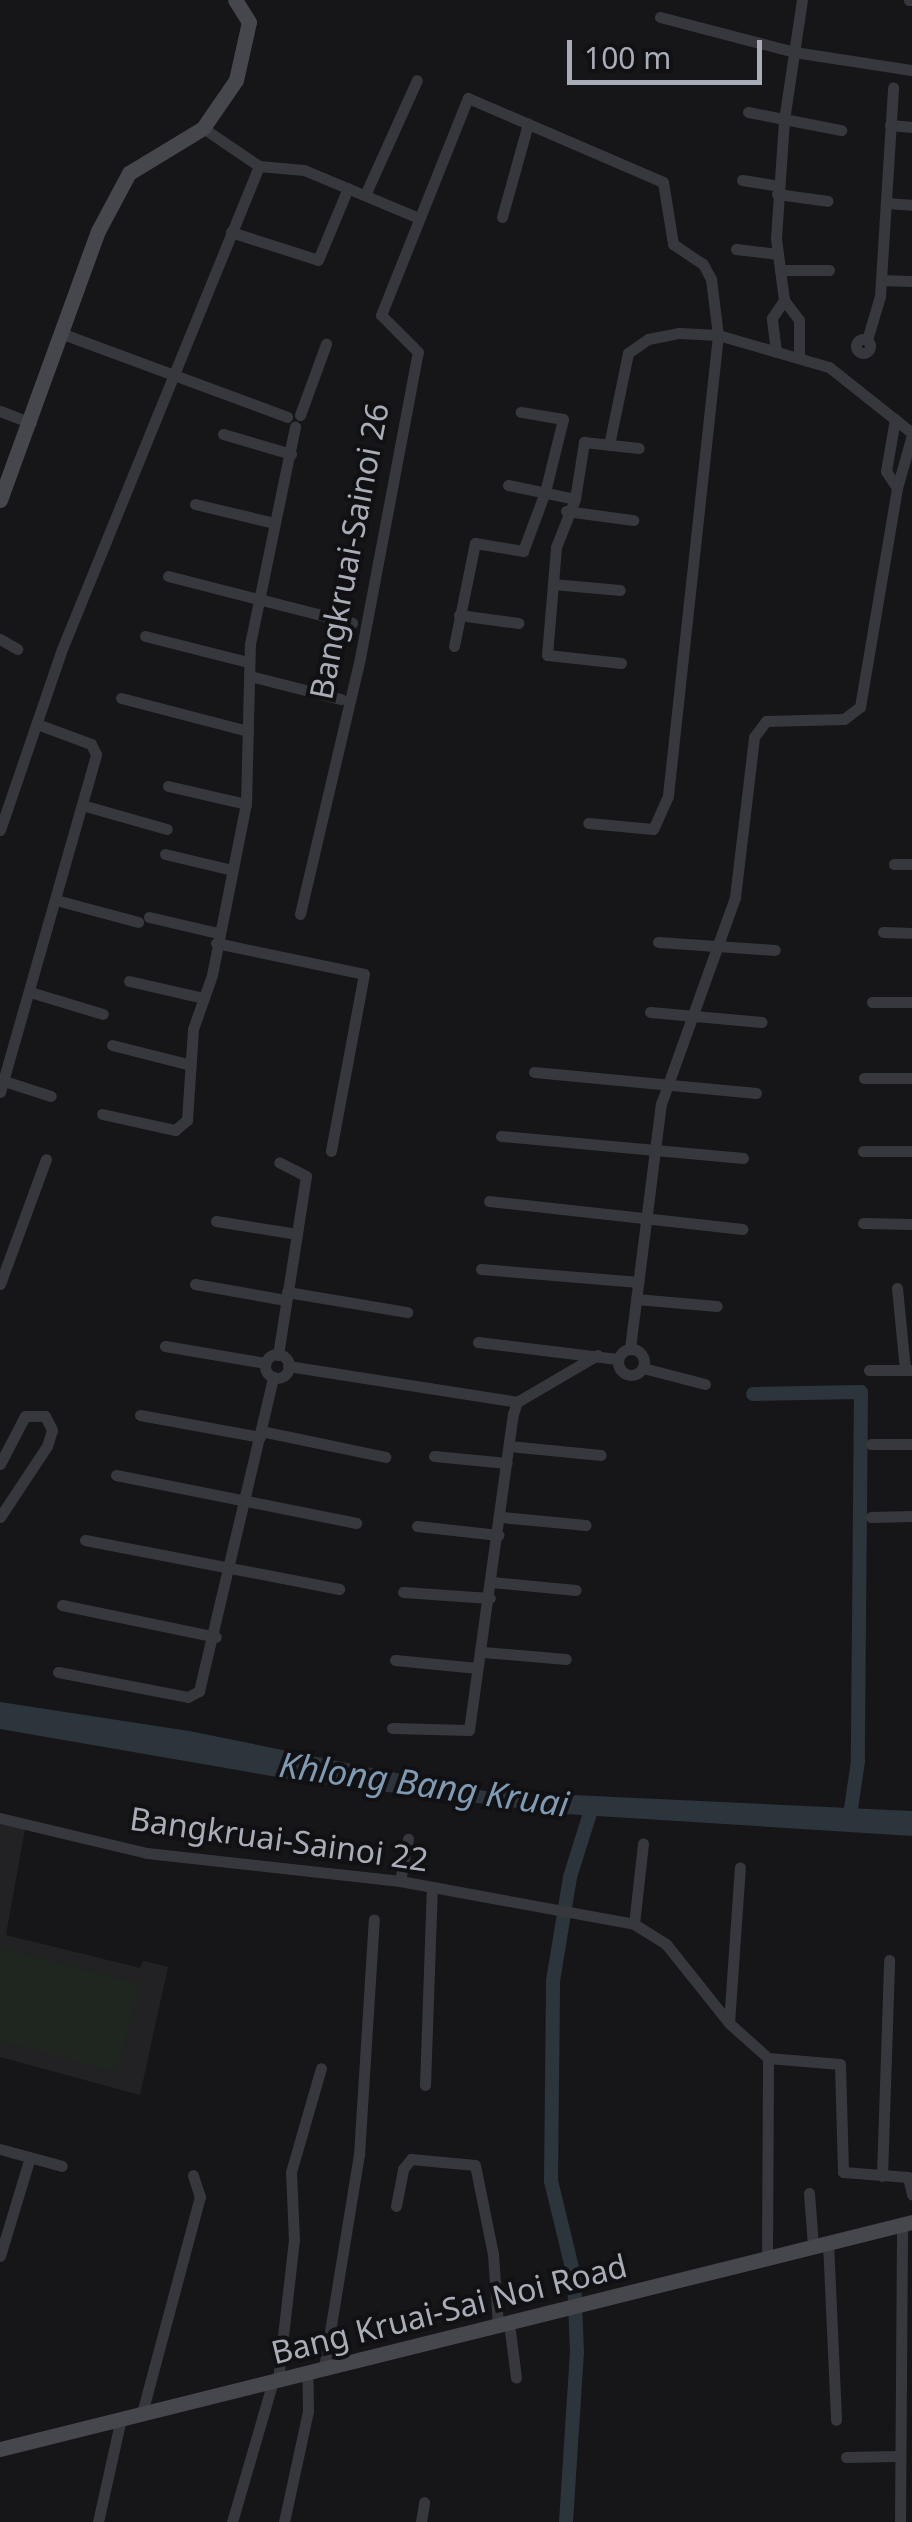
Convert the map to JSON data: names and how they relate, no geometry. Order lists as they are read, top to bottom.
{
  "streets": {
    "main road": ["Bang Kruai-Sai Noi Road"],
    "street": ["Bangkruai-Sainoi 26", "Bangkruai-Sainoi 22"]
  },
  "water": ["Khlong Bang Kruai"],
  "scale_bar": "100 m"
}
